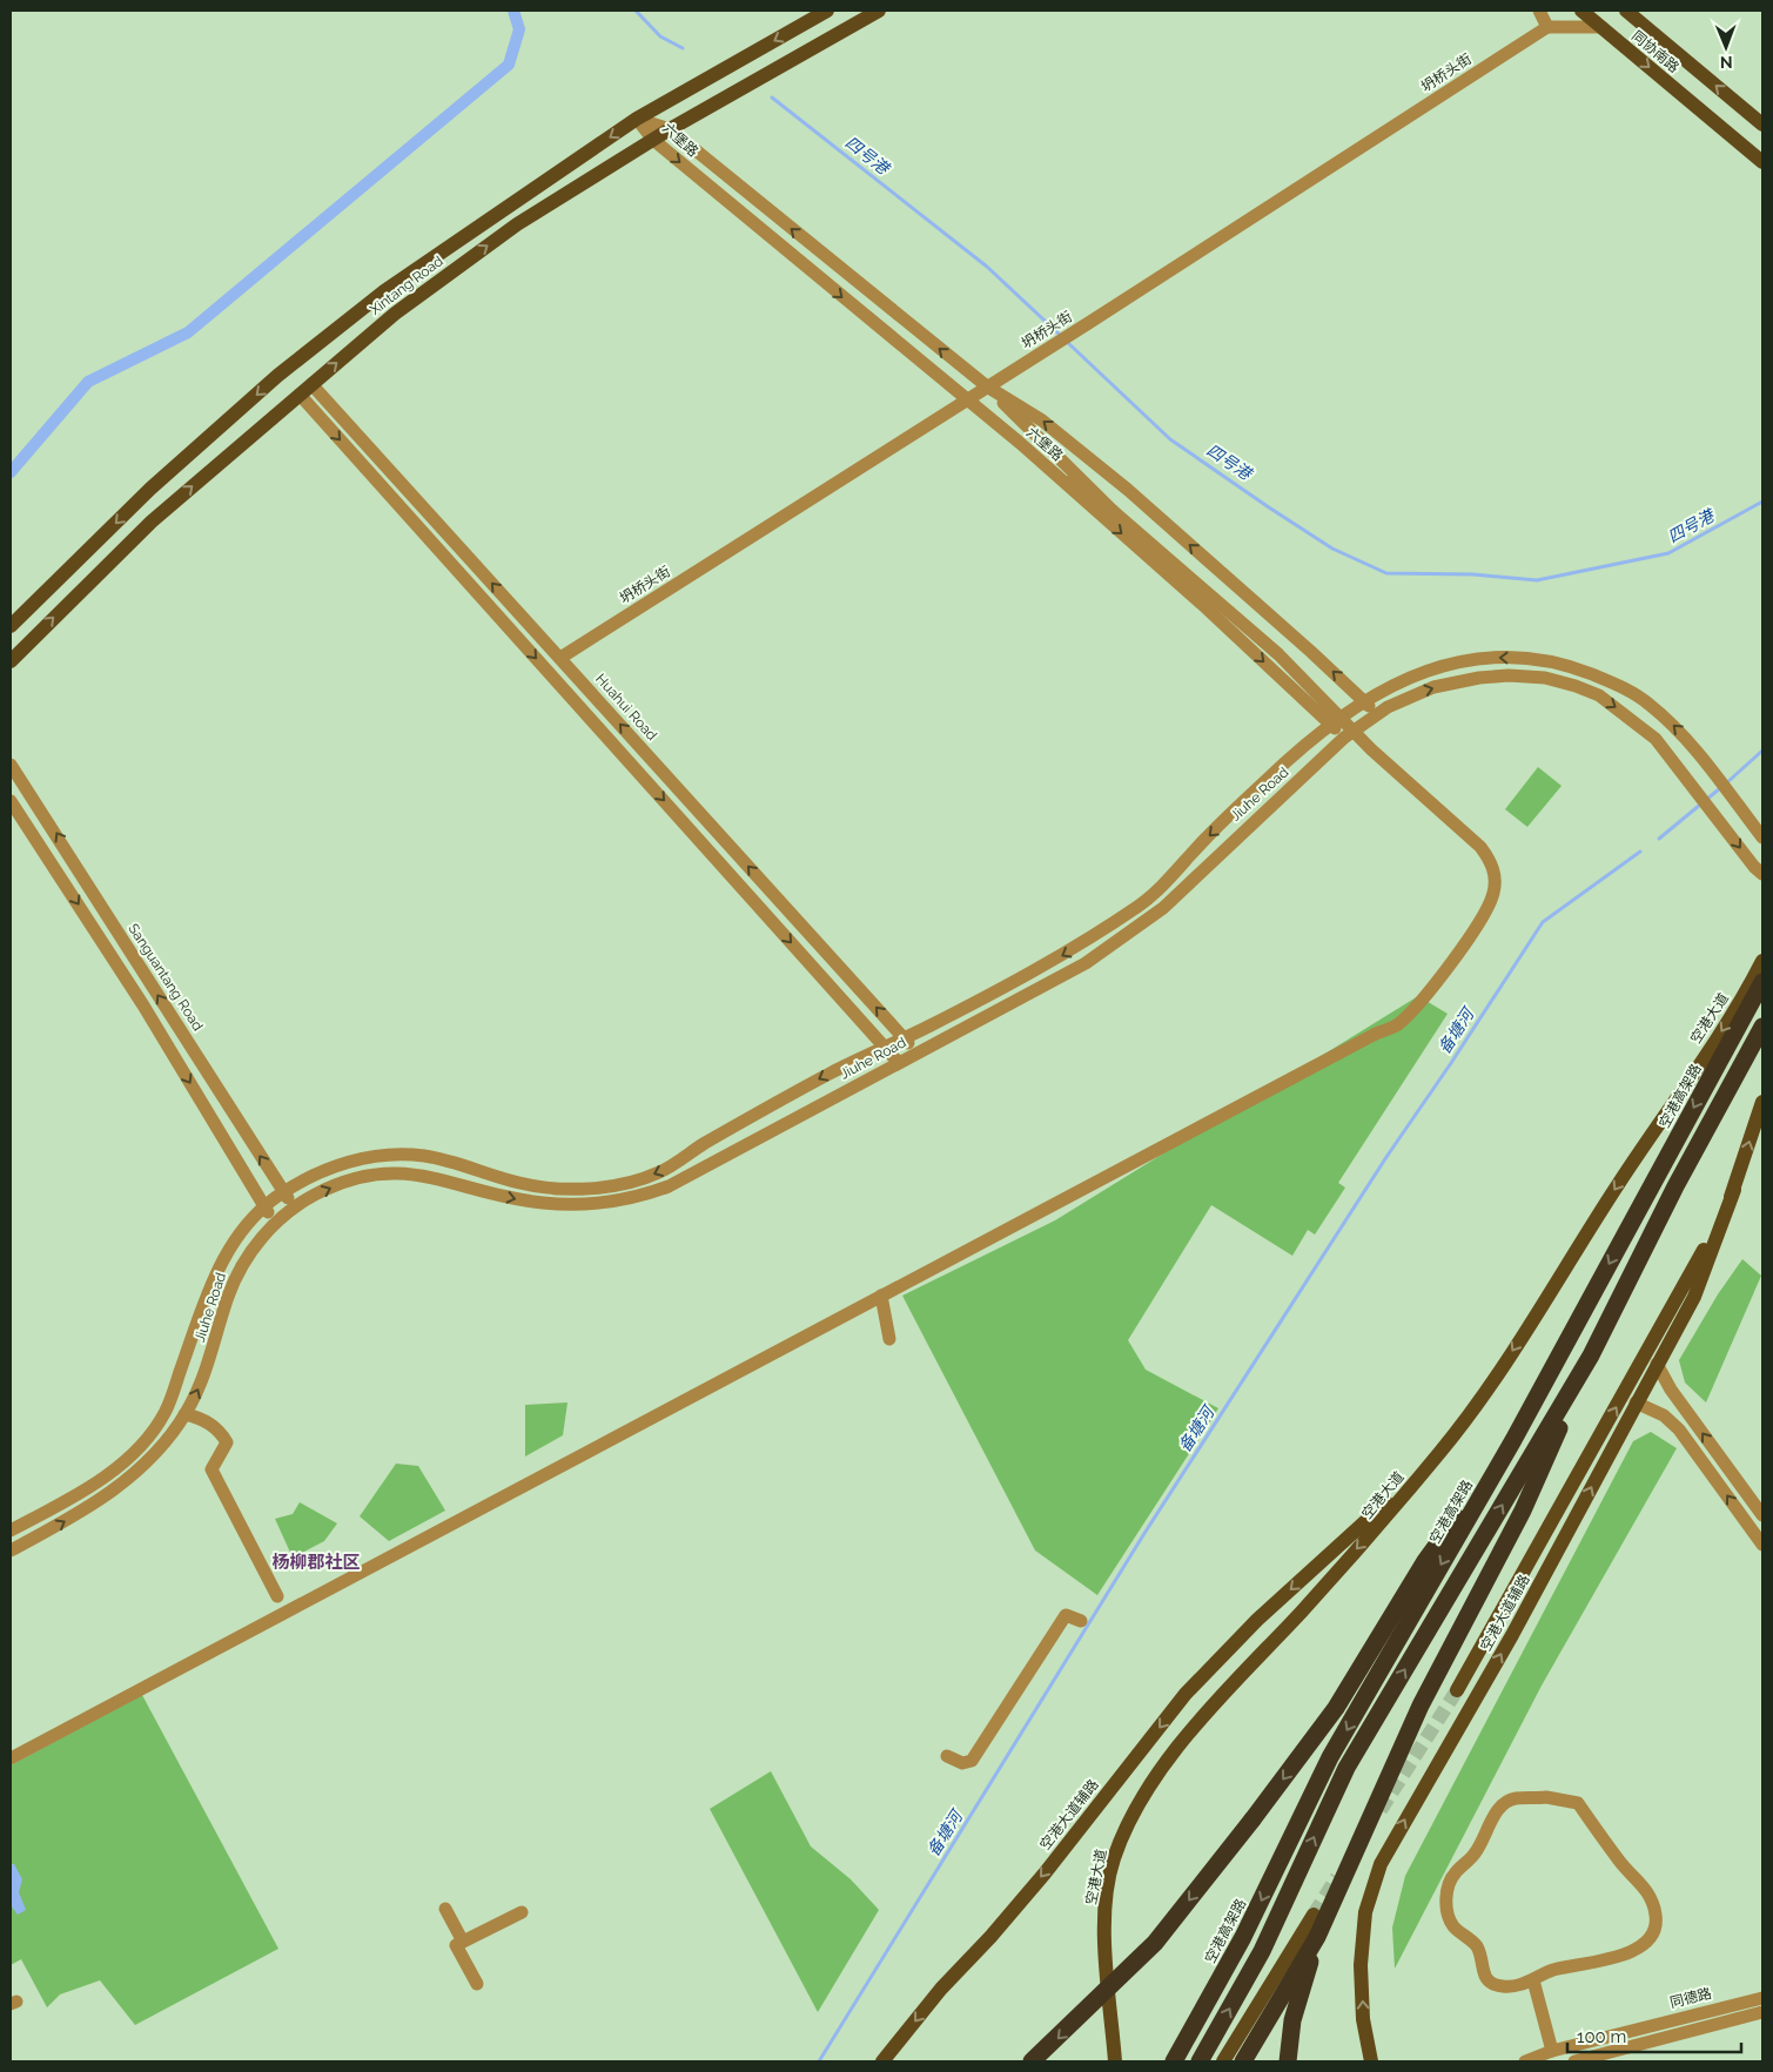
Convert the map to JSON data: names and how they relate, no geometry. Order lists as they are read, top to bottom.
{
  "streets": {
    "highway": ["空港高架路"],
    "main road": [
      "同协南路",
      "Xintang Road",
      "空港大道",
      "空港大道辅路"
    ],
    "street": [
      "坍桥头街",
      "六堡路",
      "Huahui Road",
      "Jiuhe Road",
      "Sanguantang Road",
      "同德路"
    ]
  },
  "crossings": [
    ["坍桥头街", "六堡路"],
    ["坍桥头街", "Huahui Road"],
    ["六堡路", "Xintang Road"],
    ["六堡路", "Jiuhe Road"],
    ["Xintang Road", "Huahui Road"],
    ["Huahui Road", "Jiuhe Road"],
    ["Jiuhe Road", "Sanguantang Road"],
    ["空港大道", "空港大道辅路"]
  ],
  "districts": ["杨柳郡社区"],
  "water": ["四号港", "备塘河"],
  "scale_bar": "100 m",
  "north": "bottom"
}
